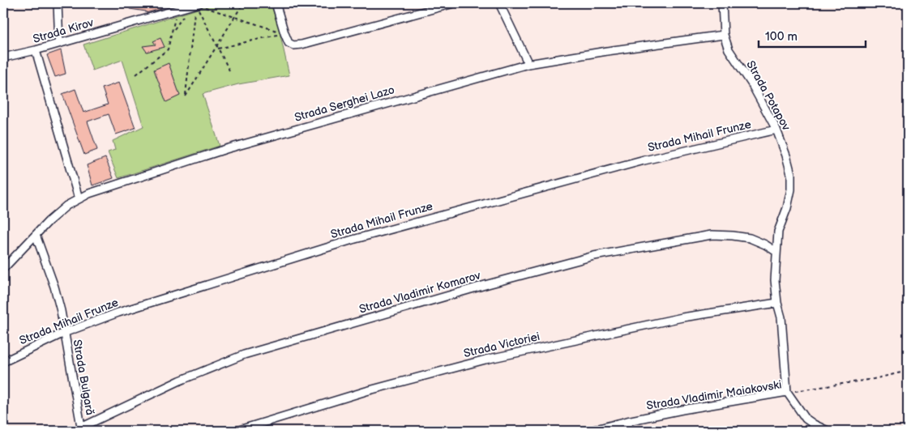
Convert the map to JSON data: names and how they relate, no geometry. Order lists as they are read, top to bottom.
{
  "streets": {
    "street": [
      "Strada Kirov",
      "Strada Potapov",
      "Strada Serghei Lazo",
      "Strada Mihail Frunze",
      "Strada Vladimir Komarov",
      "Strada Victoriei",
      "Strada Bulgară",
      "Strada Vladimir Maiakovski"
    ]
  },
  "crossings": [
    ["Strada Potapov", "Strada Serghei Lazo"],
    ["Strada Potapov", "Strada Mihail Frunze"],
    ["Strada Potapov", "Strada Vladimir Komarov"],
    ["Strada Potapov", "Strada Victoriei"],
    ["Strada Potapov", "Strada Vladimir Maiakovski"],
    ["Strada Serghei Lazo", "Strada Bulgară"],
    ["Strada Mihail Frunze", "Strada Bulgară"],
    ["Strada Vladimir Komarov", "Strada Bulgară"]
  ],
  "scale_bar": "100 m"
}
